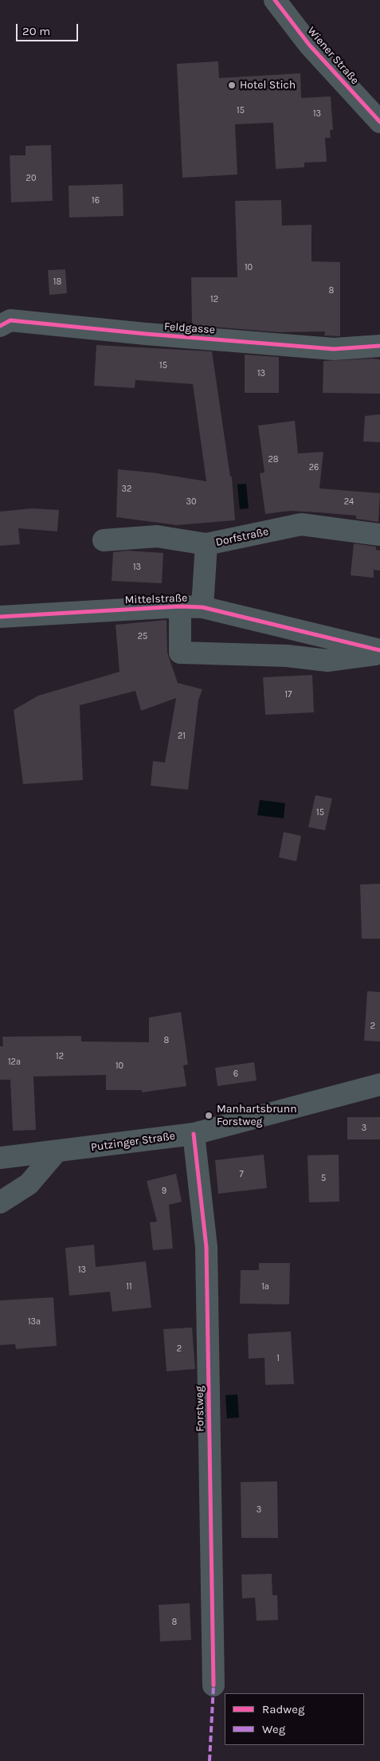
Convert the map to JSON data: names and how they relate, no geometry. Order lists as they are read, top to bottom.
{
  "streets": {
    "street": [
      "Wiener Straße",
      "Feldgasse",
      "Dorfstraße",
      "Mittelstraße",
      "Putzinger Straße",
      "Forstweg"
    ]
  },
  "crossings": [
    ["Dorfstraße", "Mittelstraße"],
    ["Putzinger Straße", "Forstweg"]
  ],
  "places": ["Hotel Stich", "Manhartsbrunn Forstweg"],
  "house_numbers": [
    "15",
    "13",
    "20",
    "16",
    "10",
    "18",
    "8",
    "12",
    "15",
    "13",
    "28",
    "26",
    "32",
    "30",
    "24",
    "13",
    "25",
    "17",
    "21",
    "15",
    "2",
    "8",
    "12",
    "12a",
    "10",
    "6",
    "3",
    "7",
    "5",
    "9",
    "13",
    "11",
    "1a",
    "13a",
    "2",
    "1",
    "3",
    "8"
  ],
  "legend": ["Radweg", "Weg"],
  "scale_bar": "20 m"
}
